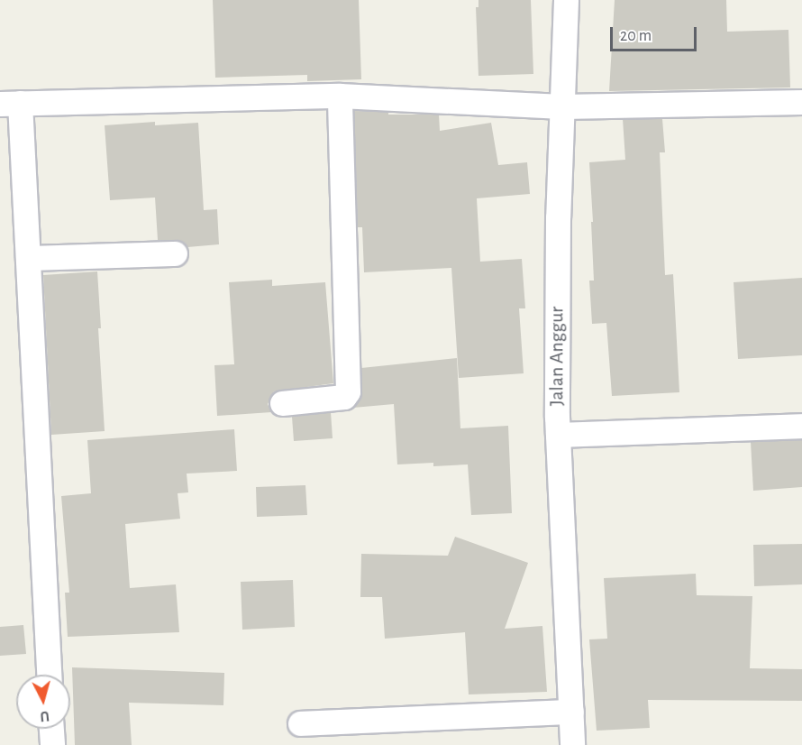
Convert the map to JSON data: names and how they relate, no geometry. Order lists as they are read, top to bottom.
{
  "streets": {
    "street": ["Jalan Anggur"]
  },
  "scale_bar": "20 m",
  "north": "bottom"
}
